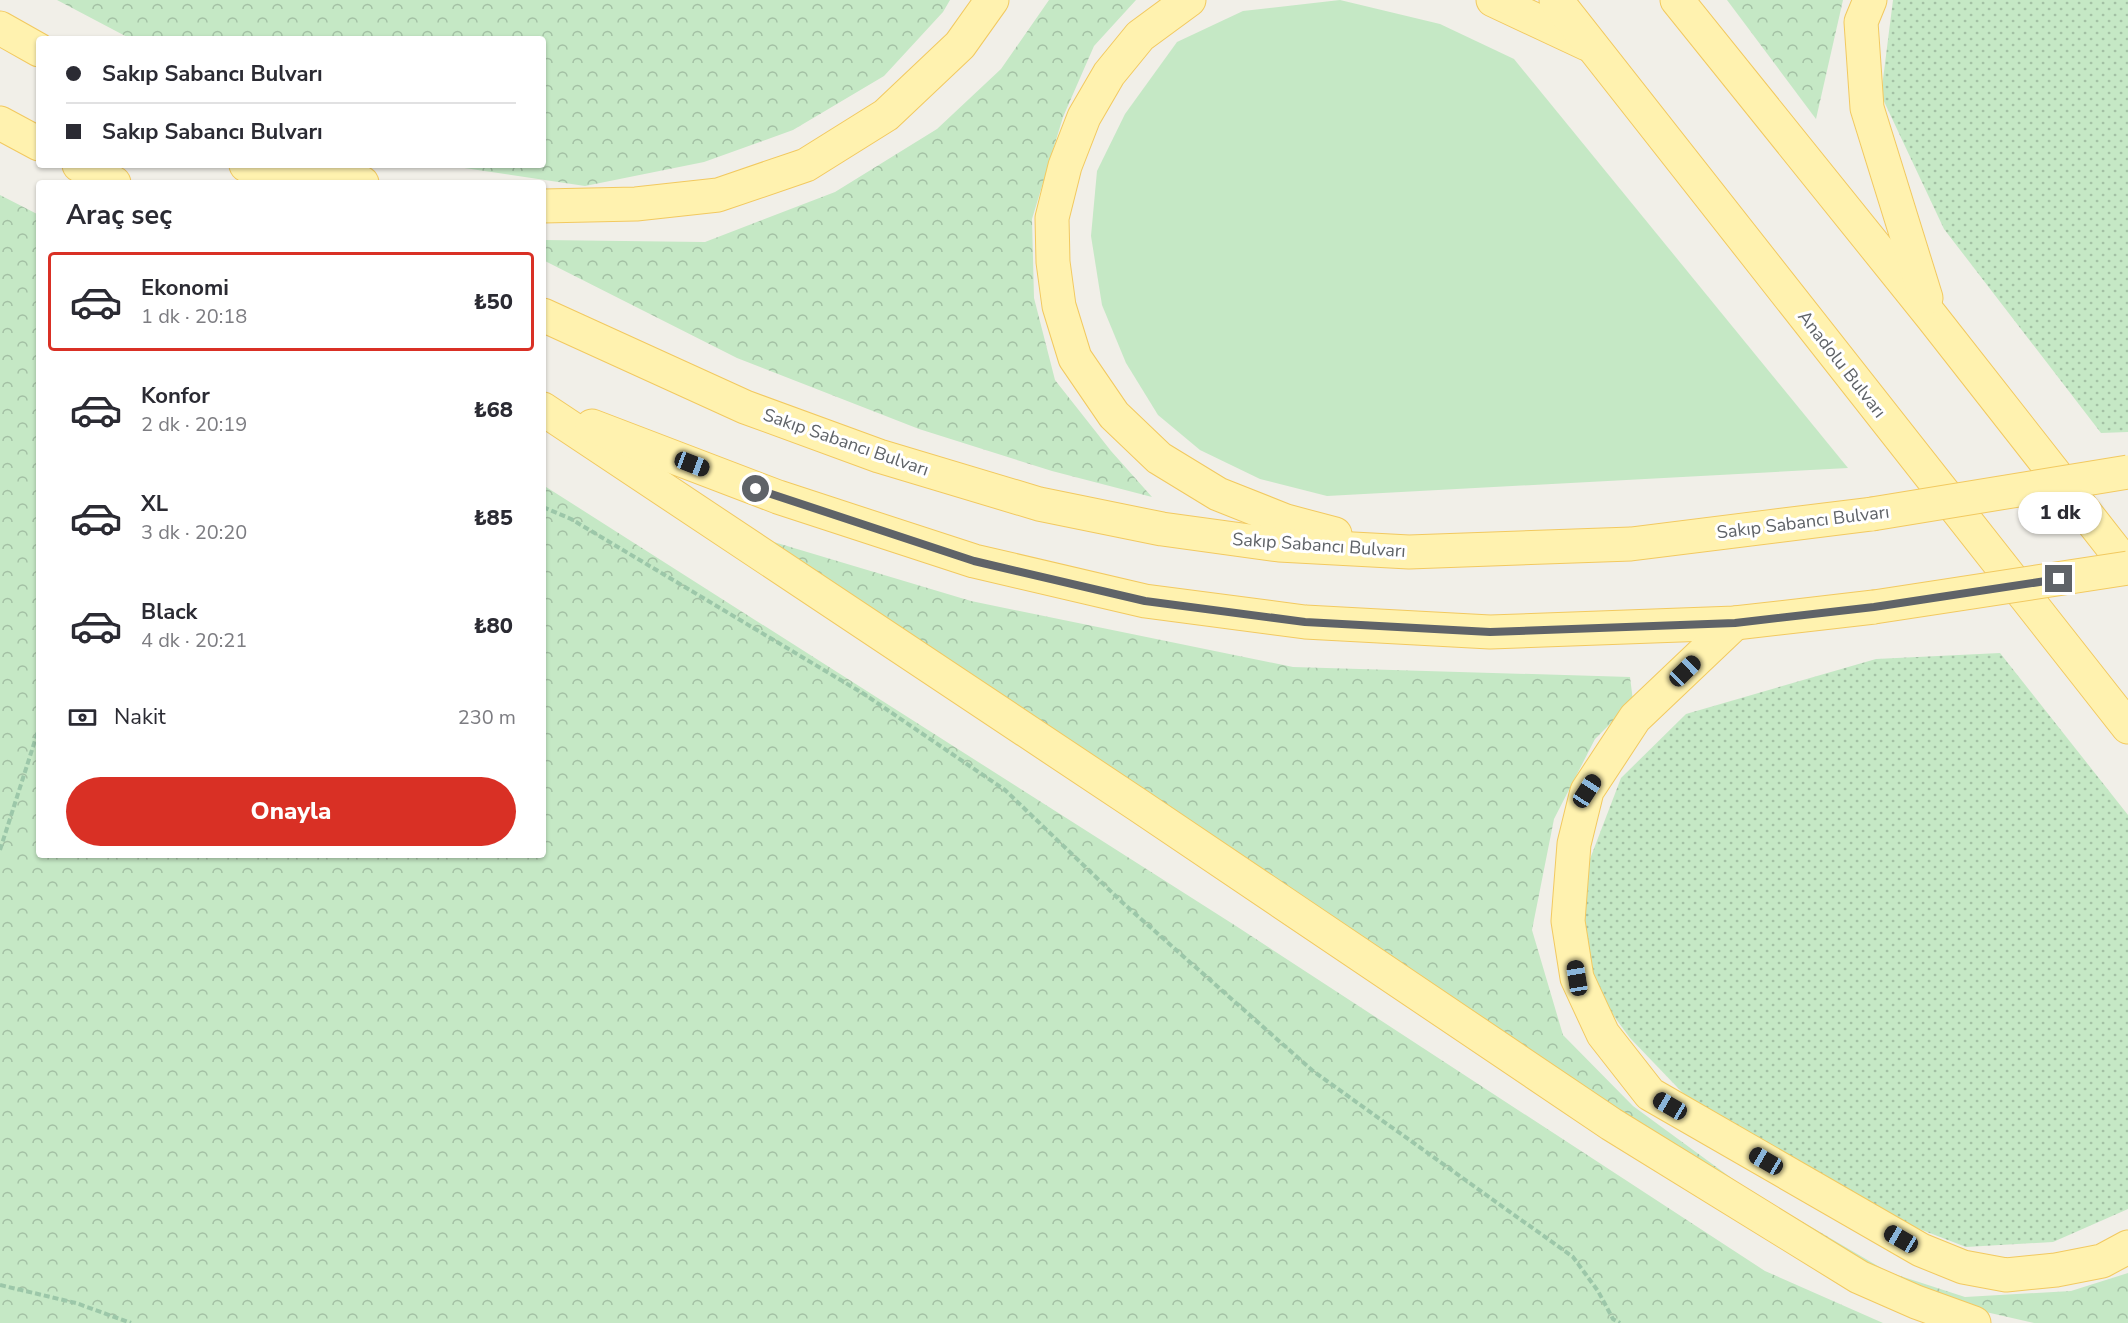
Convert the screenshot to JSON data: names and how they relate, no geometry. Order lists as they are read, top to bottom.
{
  "streets": {
    "main road": ["Anadolu Bulvarı", "Sakıp Sabancı Bulvarı"]
  },
  "page": {
    "banner": ["Sakıp Sabancı Bulvarı", "Sakıp Sabancı Bulvarı"],
    "heading": "Araç seç",
    "list": [
      {
        "name": "Ekonomi",
        "note": "1 dk · 20:18",
        "value": "₺50"
      },
      {
        "name": "Konfor",
        "note": "2 dk · 20:19",
        "value": "₺68"
      },
      {
        "name": "XL",
        "note": "3 dk · 20:20",
        "value": "₺85"
      },
      {
        "name": "Black",
        "note": "4 dk · 20:21",
        "value": "₺80"
      }
    ],
    "bubble": "1 dk",
    "pay": ["Nakit", "230 m"],
    "buttons": "Onayla"
  }
}
